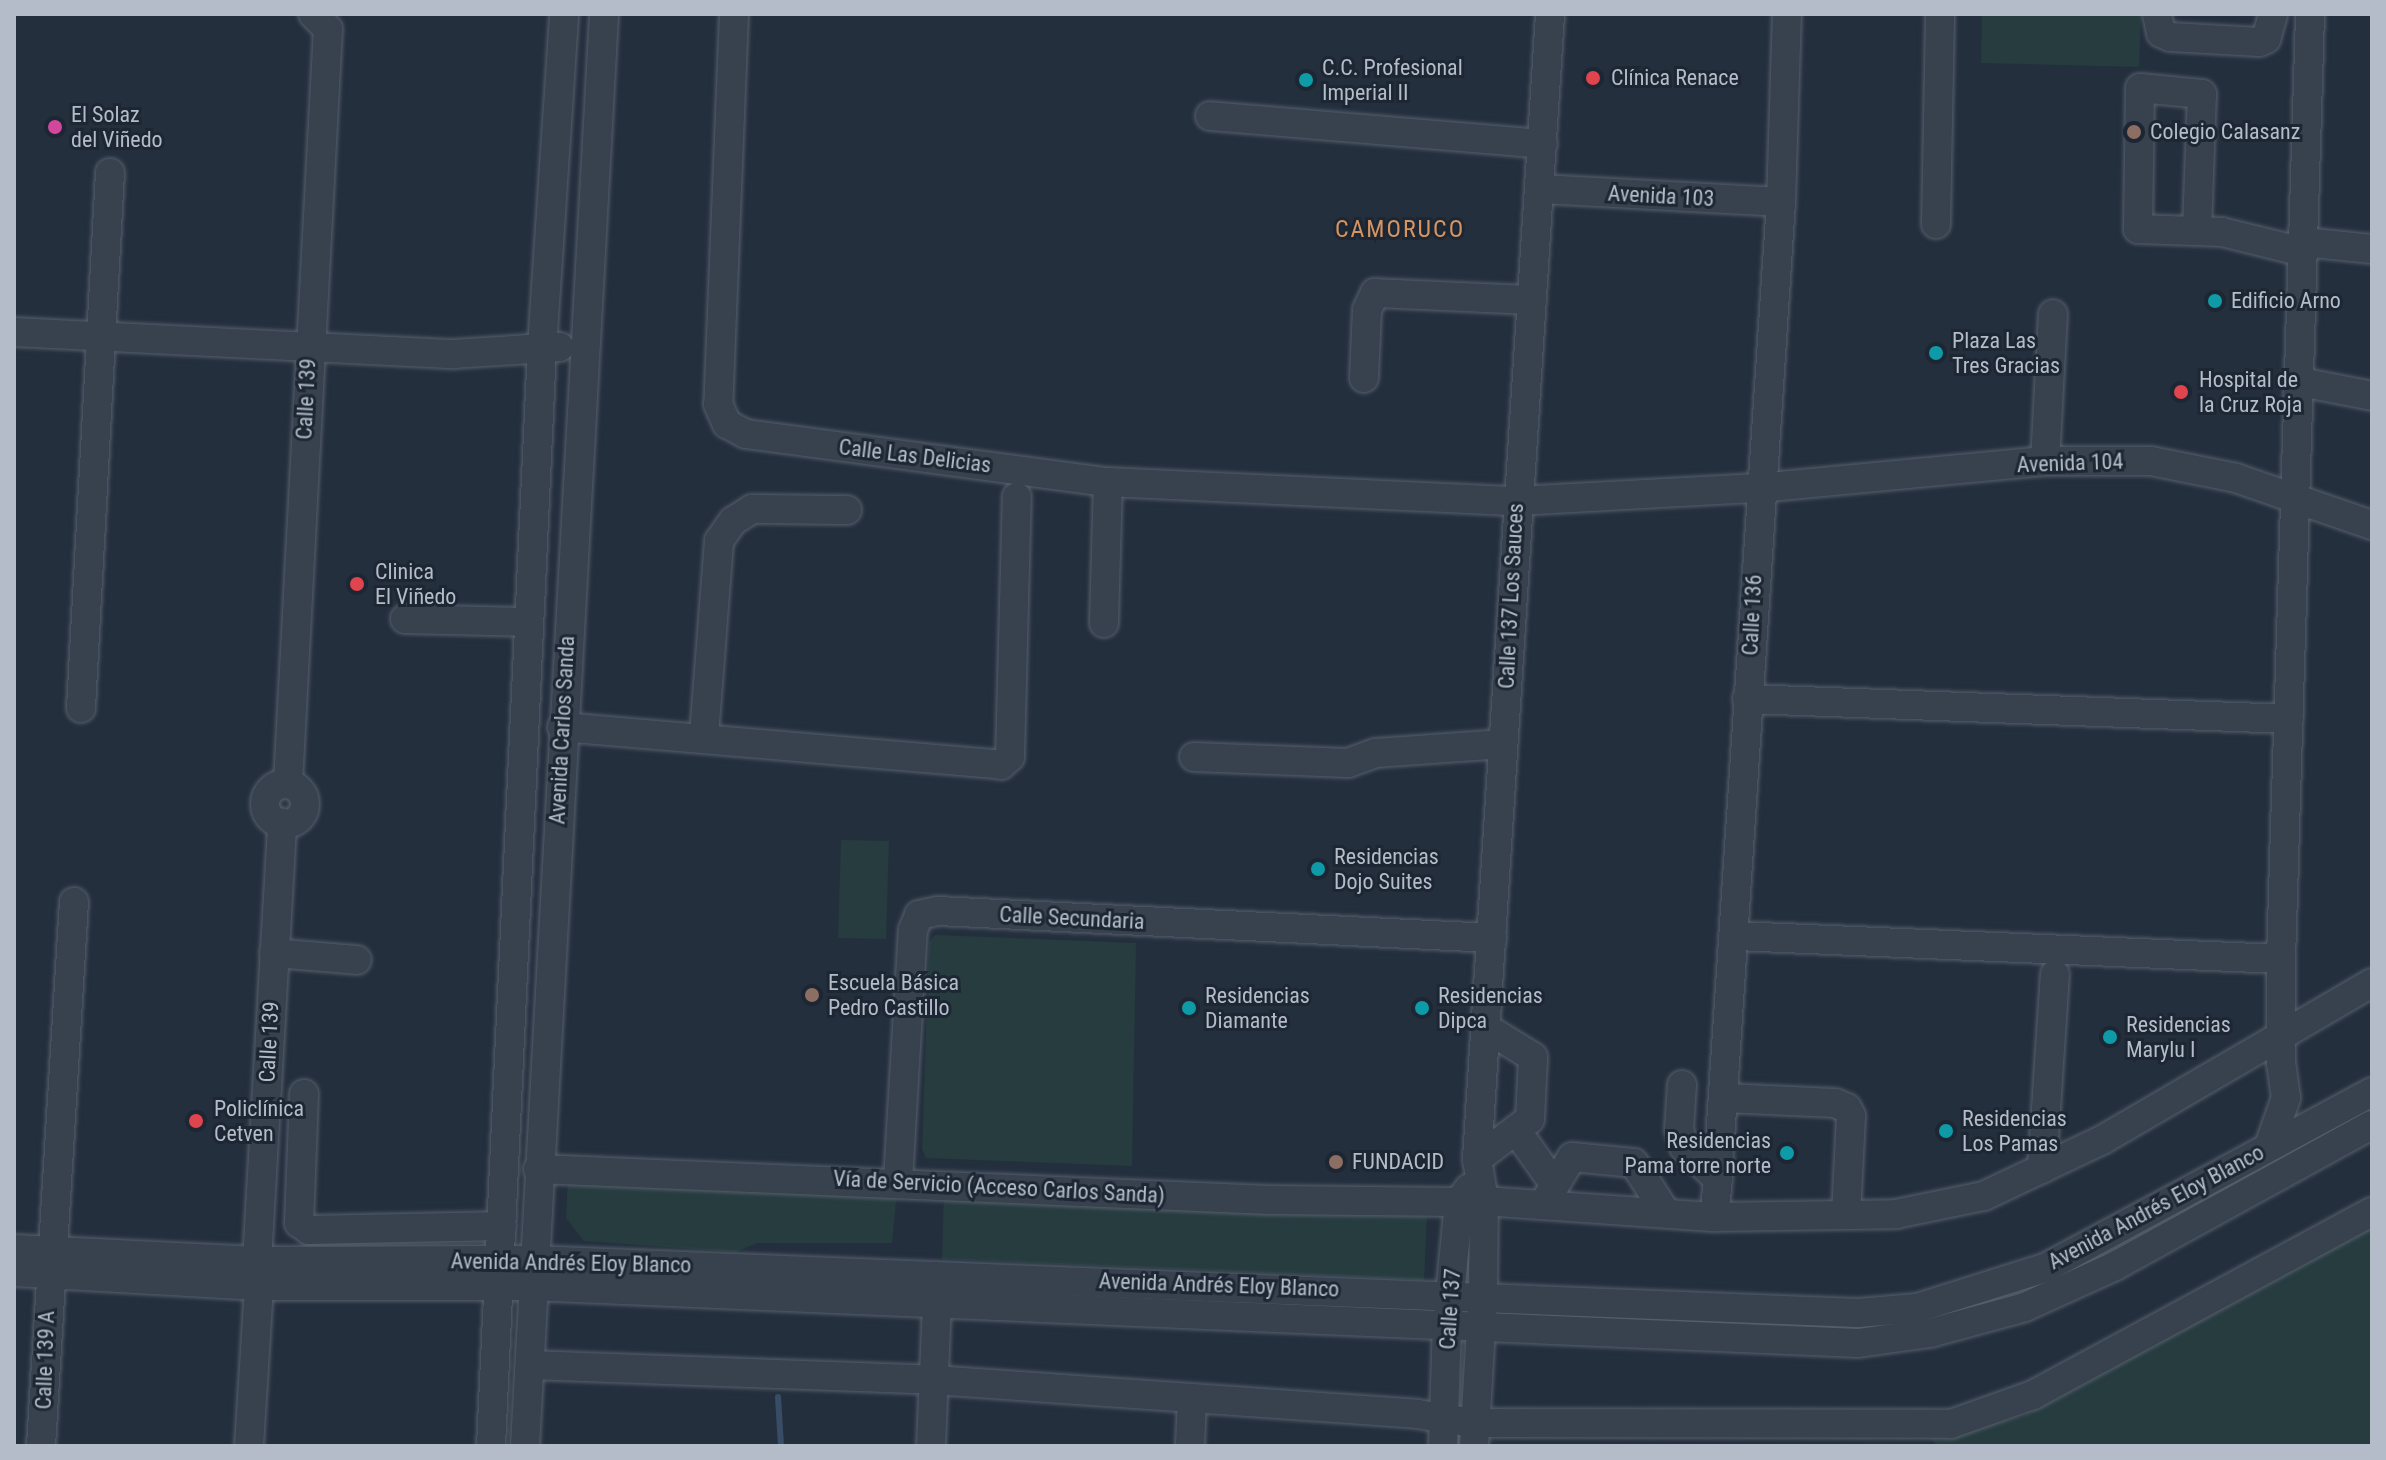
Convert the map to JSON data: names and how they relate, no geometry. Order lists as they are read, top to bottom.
{
  "streets": {
    "street": [
      "Avenida 103",
      "Calle 139",
      "Calle Las Delicias",
      "Avenida 104",
      "Calle 137 Los Sauces",
      "Calle 136",
      "Avenida Carlos Sanda",
      "Calle Secundaria",
      "Vía de Servicio (Acceso Carlos Sanda)",
      "Avenida Andrés Eloy Blanco",
      "Calle 137",
      "Calle 139 A"
    ]
  },
  "crossings": [
    ["Avenida 103", "Calle 137 Los Sauces"],
    ["Avenida 103", "Calle 136"],
    ["Calle 139", "Avenida Andrés Eloy Blanco"],
    ["Calle Las Delicias", "Avenida 104"],
    ["Calle Las Delicias", "Calle 137 Los Sauces"],
    ["Avenida 104", "Calle 137 Los Sauces"],
    ["Avenida 104", "Calle 136"],
    ["Calle 137 Los Sauces", "Calle Secundaria"],
    ["Calle 137 Los Sauces", "Vía de Servicio (Acceso Carlos Sanda)"],
    ["Calle 137 Los Sauces", "Calle 137"],
    ["Calle 136", "Vía de Servicio (Acceso Carlos Sanda)"],
    ["Avenida Carlos Sanda", "Vía de Servicio (Acceso Carlos Sanda)"],
    ["Avenida Carlos Sanda", "Avenida Andrés Eloy Blanco"],
    ["Calle Secundaria", "Vía de Servicio (Acceso Carlos Sanda)"],
    ["Vía de Servicio (Acceso Carlos Sanda)", "Calle 137"],
    ["Avenida Andrés Eloy Blanco", "Calle 137"],
    ["Avenida Andrés Eloy Blanco", "Calle 139 A"]
  ],
  "districts": ["CAMORUCO"],
  "places": [
    "Clínica Renace",
    "C.C. Profesional Imperial II",
    "El Solaz del Viñedo",
    "Colegio Calasanz",
    "Edificio Arno",
    "Plaza Las Tres Gracias",
    "Hospital de la Cruz Roja",
    "Clinica El Viñedo",
    "Residencias Dojo Suites",
    "Escuela Básica Pedro Castillo",
    "Residencias Diamante",
    "Residencias Dipca",
    "Residencias Marylu I",
    "Policlínica Cetven",
    "Residencias Los Pamas",
    "Residencias Pama torre norte",
    "FUNDACID"
  ]
}
